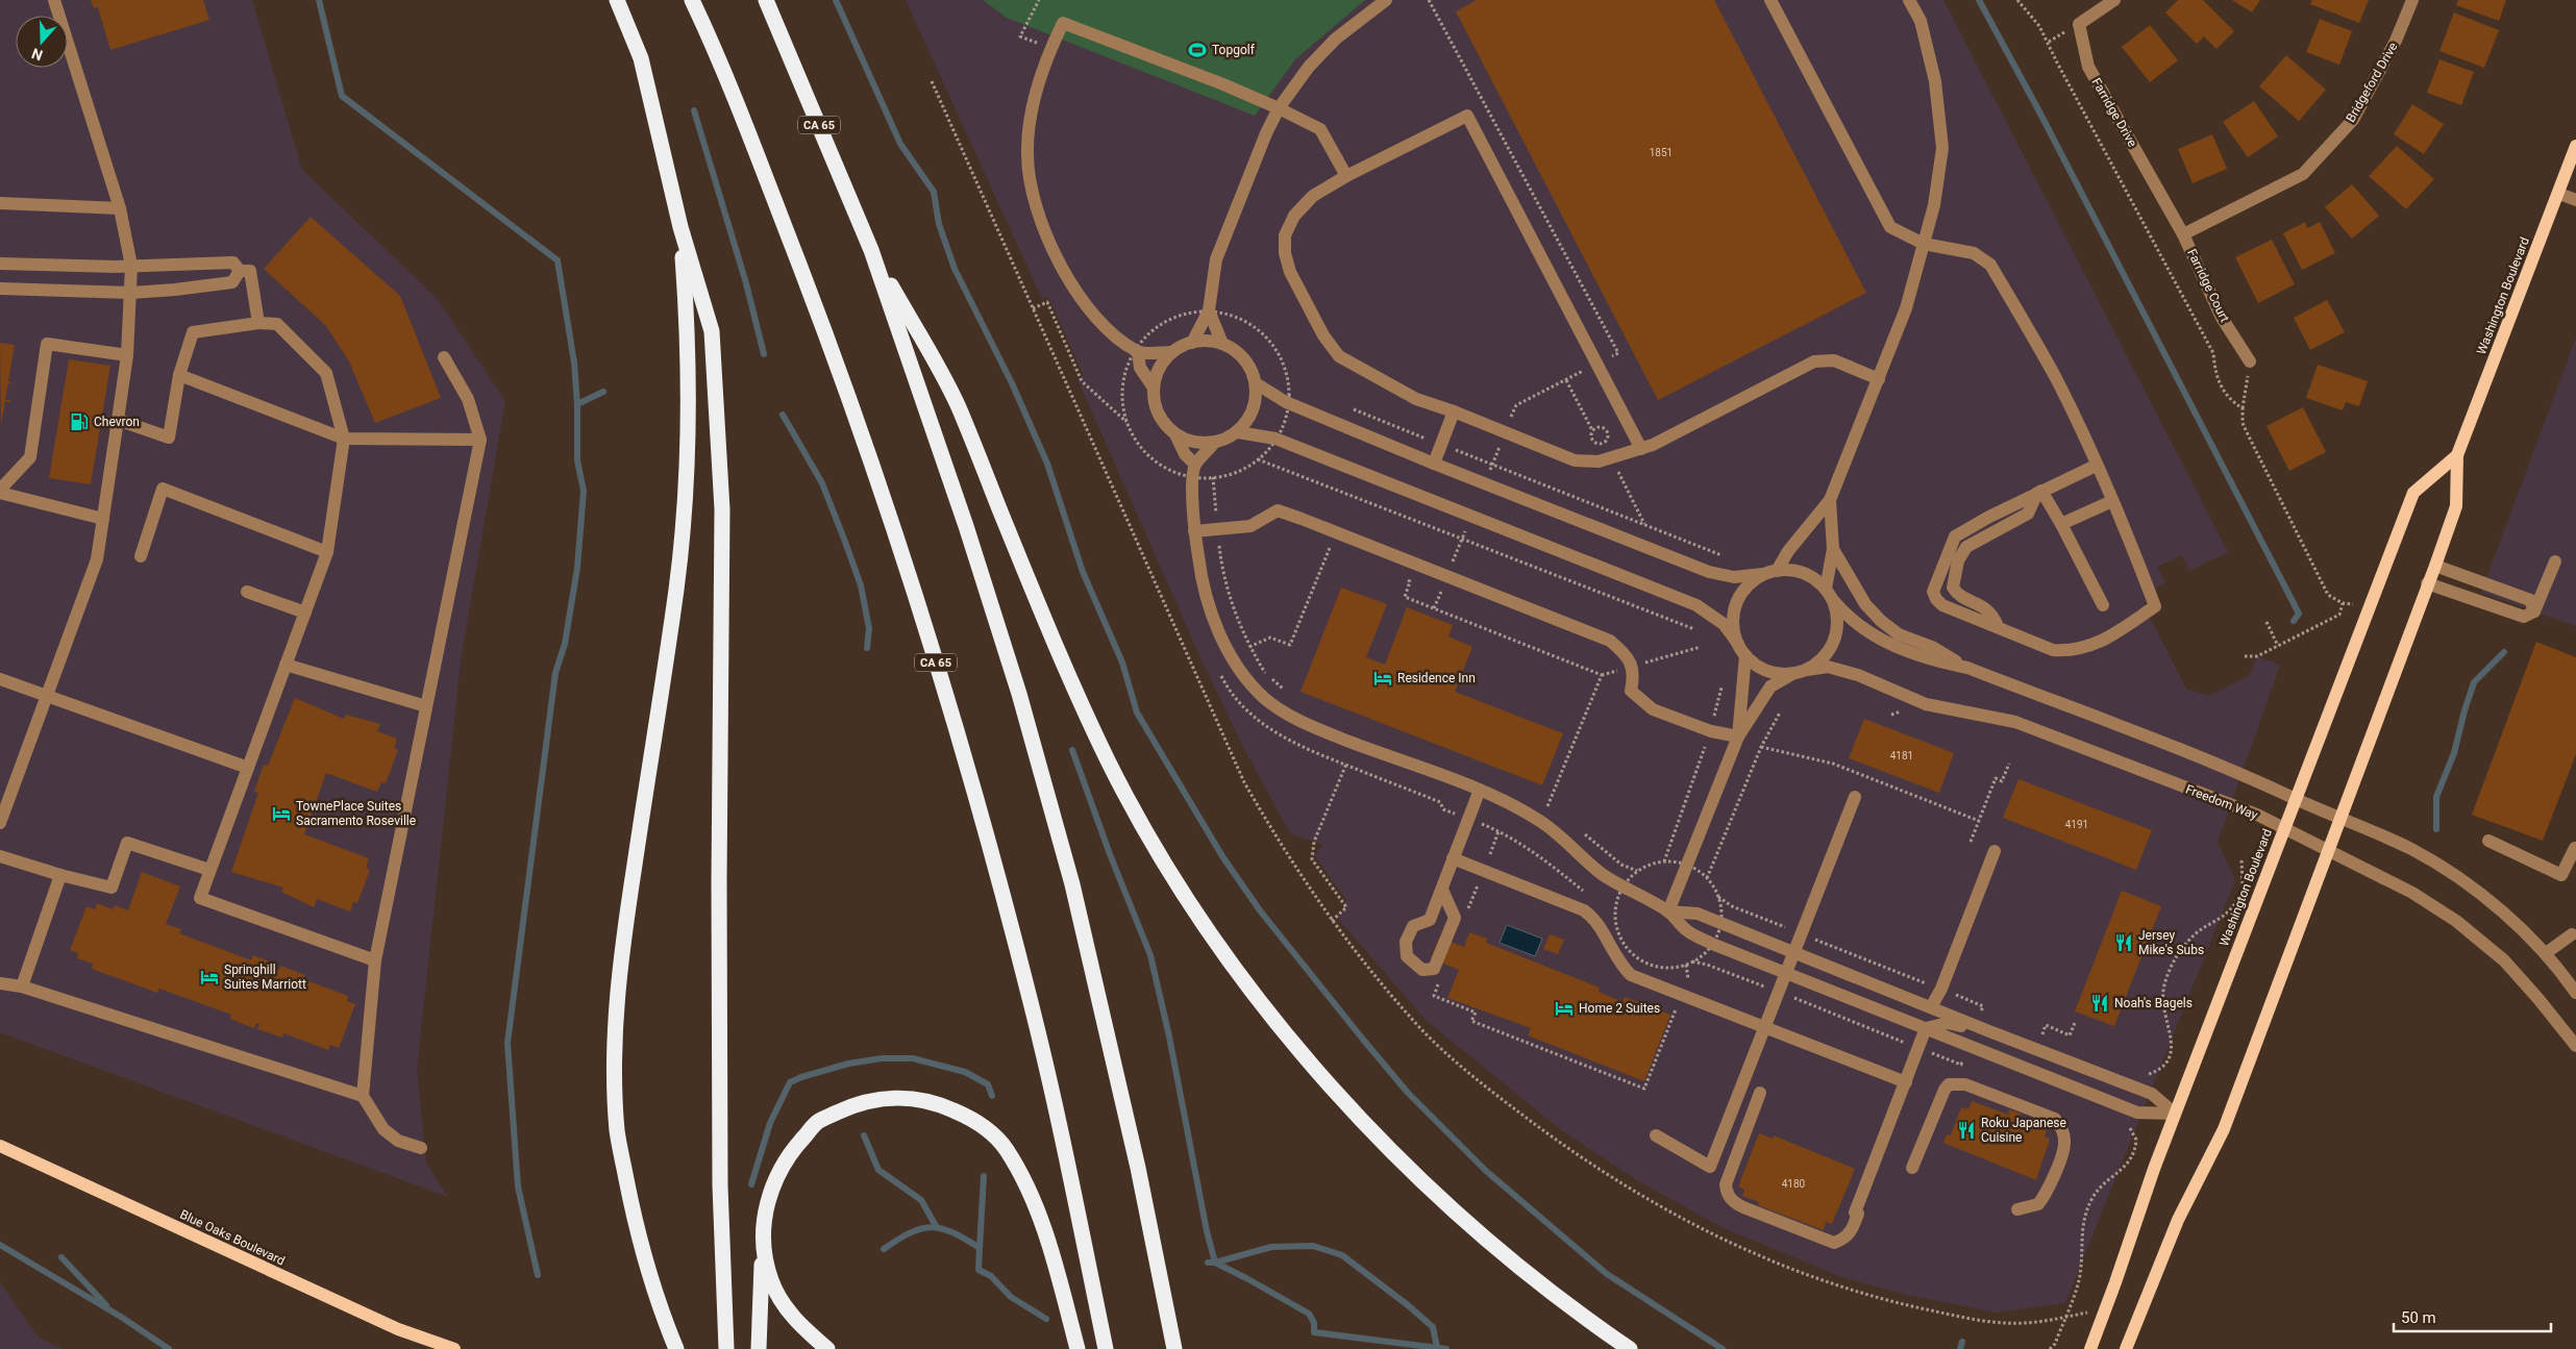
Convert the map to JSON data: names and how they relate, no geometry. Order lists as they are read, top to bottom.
{
  "streets": {
    "highway": ["CA 65"],
    "main road": ["Washington Boulevard", "Blue Oaks Boulevard"],
    "street": [
      "Bridgeford Drive",
      "Farridge Drive",
      "Farridge Court",
      "Freedom Way"
    ]
  },
  "crossings": [
    ["Bridgeford Drive", "Farridge Drive"],
    ["Bridgeford Drive", "Farridge Court"],
    ["Farridge Drive", "Farridge Court"],
    ["Washington Boulevard", "Freedom Way"]
  ],
  "places": {
    "sports": ["Topgolf"],
    "fuel station": ["Chevron"],
    "hotel": [
      "Residence Inn",
      "TownePlace Suites Sacramento Roseville",
      "Springhill Suites Marriott",
      "Home 2 Suites"
    ],
    "restaurant": ["Jersey Mike's Subs", "Noah's Bagels", "Roku Japanese Cuisine"]
  },
  "house_numbers": [
    "1851",
    "4181",
    "4191",
    "4180"
  ],
  "scale_bar": "50 m",
  "north": "bottom"
}
